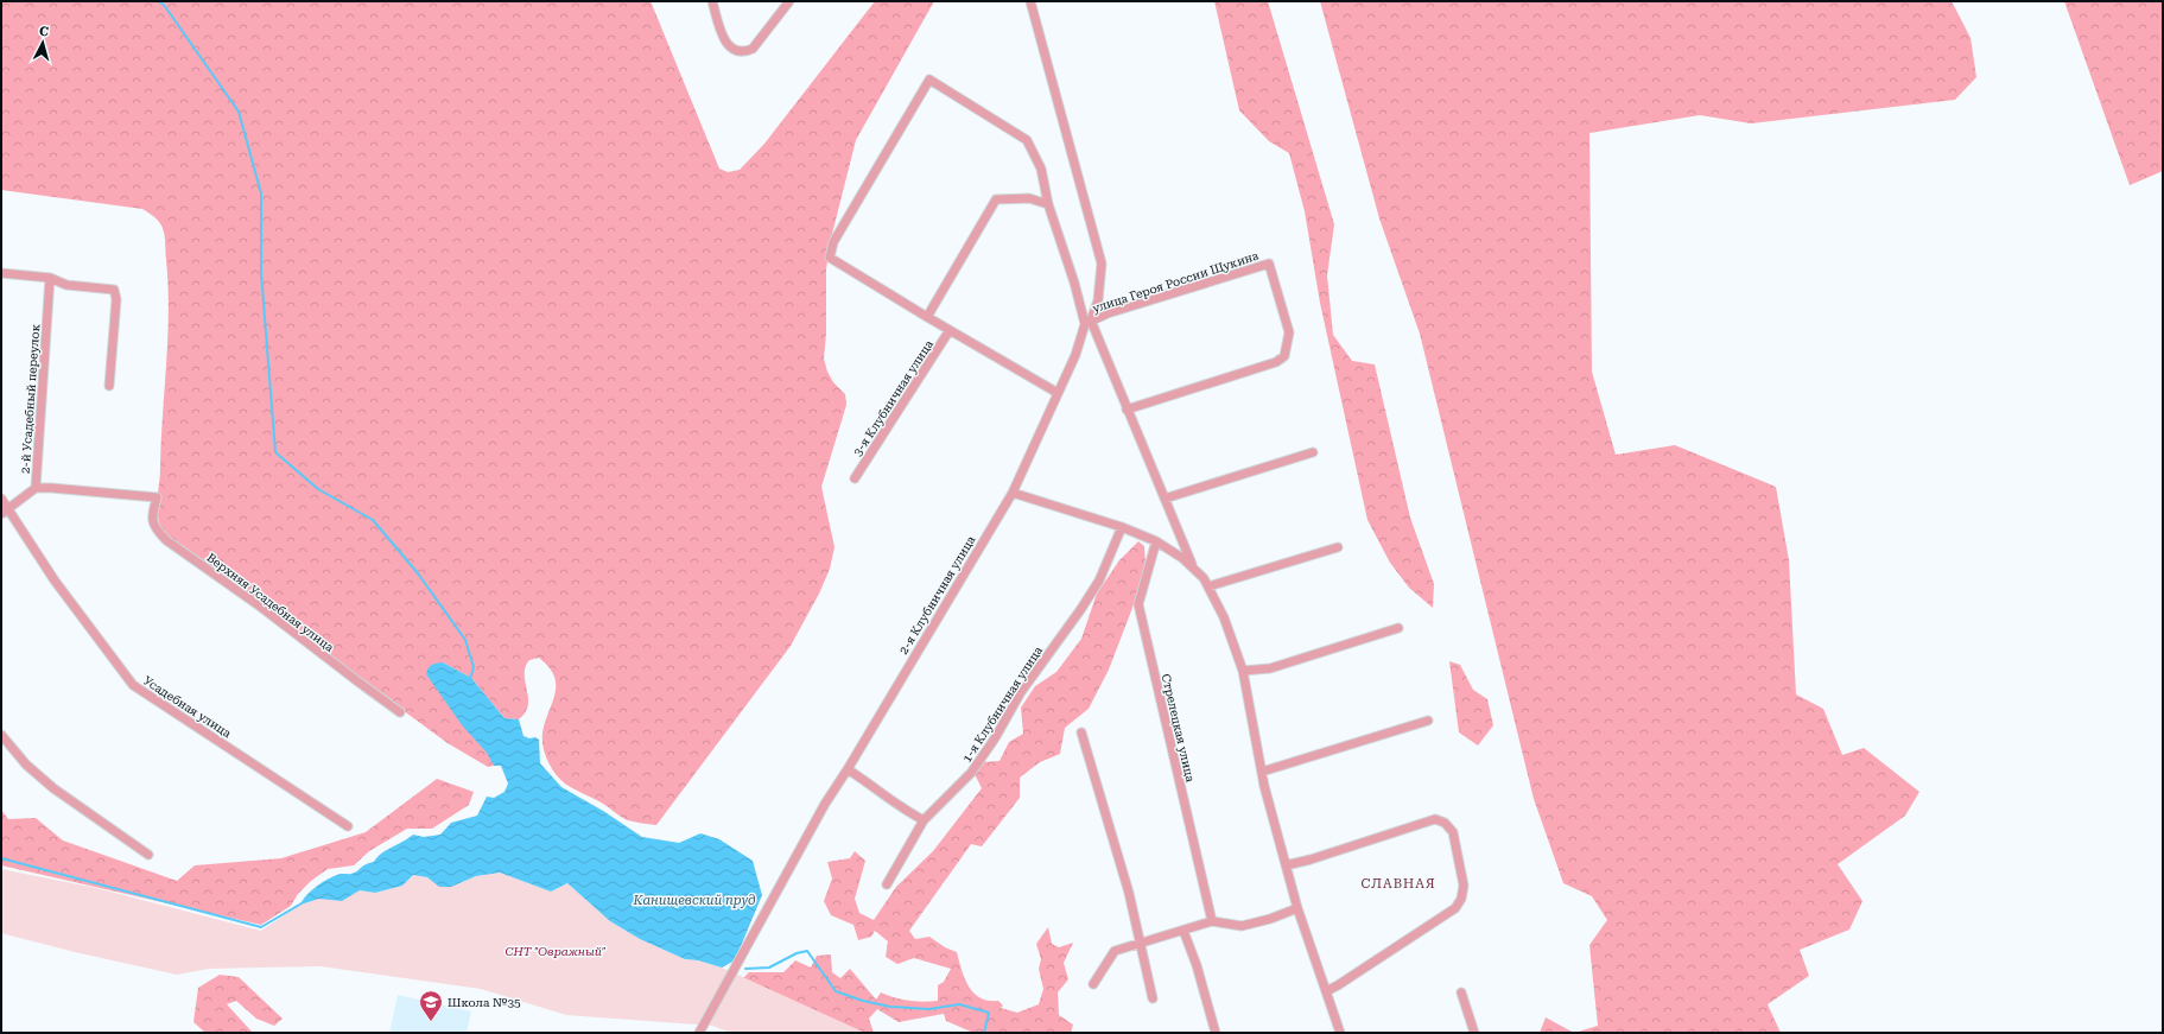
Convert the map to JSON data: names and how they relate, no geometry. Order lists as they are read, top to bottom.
{
  "streets": {
    "street": [
      "улица Героя России Щукина",
      "3-я Клубничная улица",
      "2-й Усадебный переулок",
      "2-я Клубничная улица",
      "Верхняя Усадебная улица",
      "1-я Клубничная улица",
      "Усадебная улица",
      "Стрелецкая улица"
    ]
  },
  "crossings": [
    ["улица Героя России Щукина", "2-я Клубничная улица"],
    ["2-й Усадебный переулок", "Верхняя Усадебная улица"],
    ["2-й Усадебный переулок", "Усадебная улица"]
  ],
  "districts": ["СЛАВНАЯ"],
  "water": ["Канищевский пруд"],
  "parks": ["СНТ \"Овражный\""],
  "places": {
    "school or university": ["Школа №35"]
  },
  "north": "top"
}
